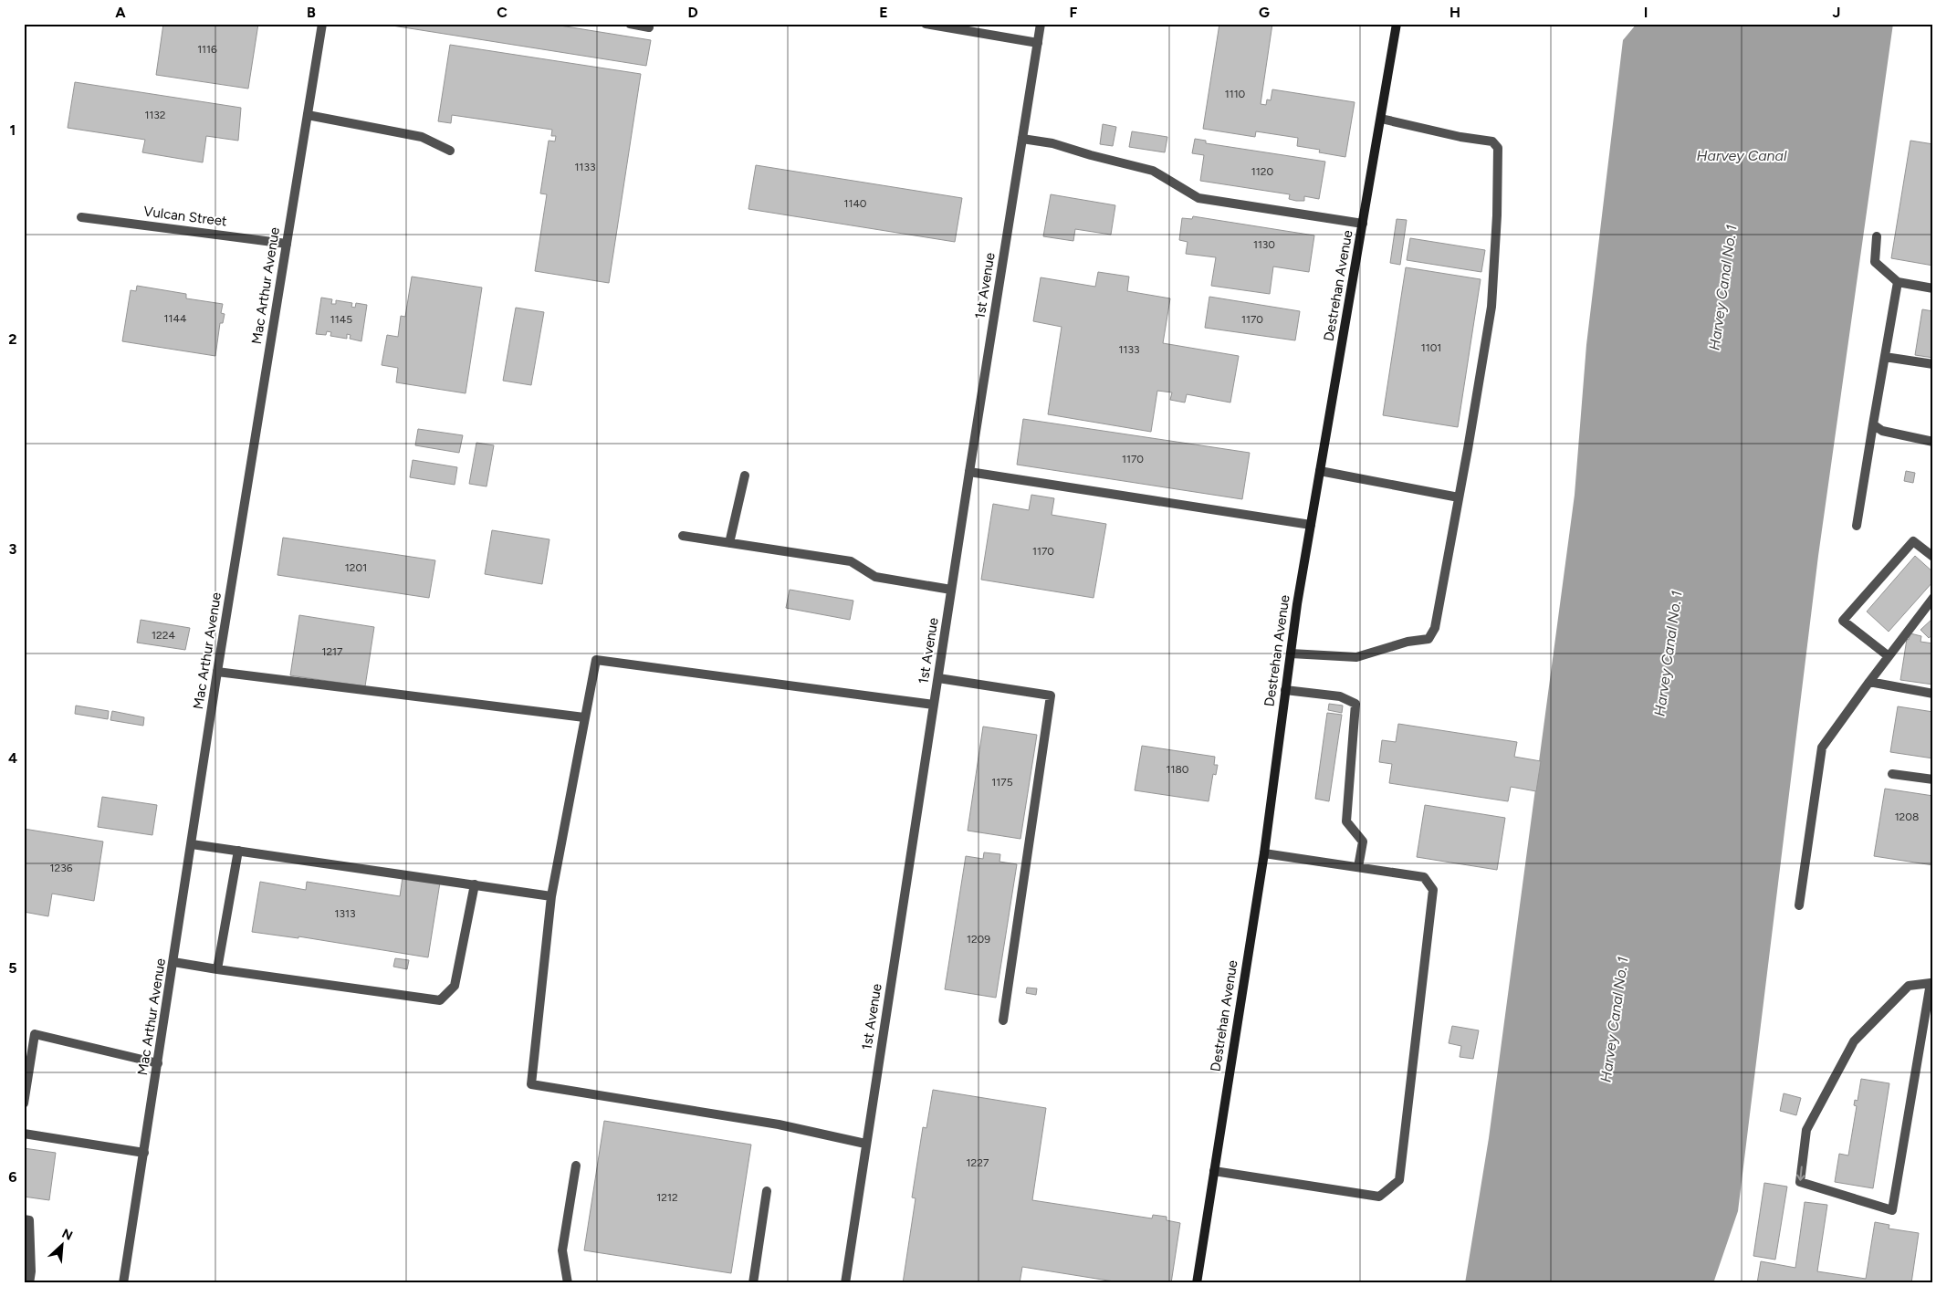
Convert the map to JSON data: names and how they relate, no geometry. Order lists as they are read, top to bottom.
{
  "streets": {
    "main road": ["Destrehan Avenue"],
    "street": ["Vulcan Street", "Mac Arthur Avenue", "1st Avenue"]
  },
  "crossings": [
    ["Vulcan Street", "Mac Arthur Avenue"]
  ],
  "water": ["Harvey Canal", "Harvey Canal No. 1"],
  "house_numbers": [
    "1116",
    "1110",
    "1132",
    "1133",
    "1120",
    "1140",
    "1130",
    "1144",
    "1145",
    "1170",
    "1101",
    "1133",
    "1170",
    "1170",
    "1201",
    "1224",
    "1217",
    "1180",
    "1175",
    "1208",
    "1236",
    "1313",
    "1209",
    "1227",
    "1212"
  ],
  "north": "top right",
  "grid": {
    "columns": [
      "A",
      "B",
      "C",
      "D",
      "E",
      "F",
      "G",
      "H",
      "I",
      "J"
    ],
    "rows": [
      "1",
      "2",
      "3",
      "4",
      "5",
      "6"
    ]
  }
}
